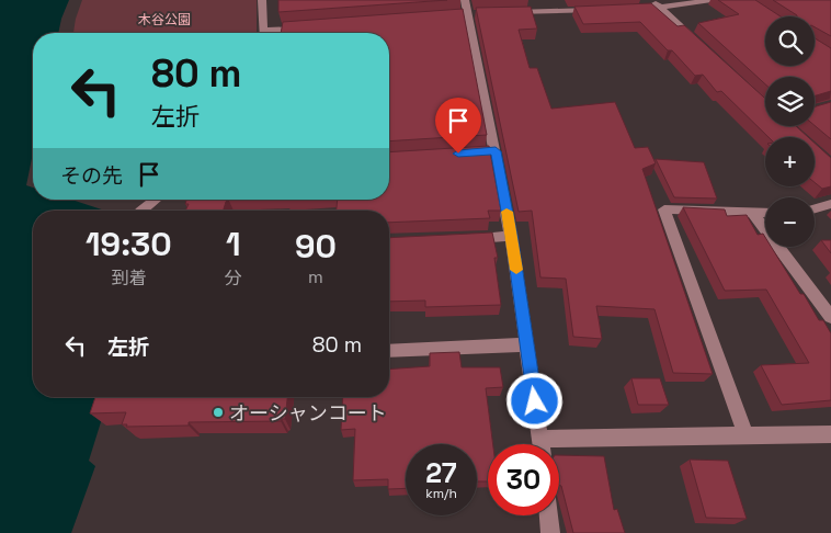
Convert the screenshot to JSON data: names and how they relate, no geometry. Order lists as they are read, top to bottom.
{
  "parks": ["木谷公園"],
  "places": ["オーシャンコート"],
  "page": {
    "map_buttons": ["+", "−"],
    "turn": ["80 m", "左折"],
    "then": "その先",
    "eta": [
      "19:30",
      "到着",
      "1",
      "分",
      "90",
      "m"
    ],
    "list": [
      {
        "name": "左折",
        "value": "80 m"
      }
    ],
    "speed": "27 km/h",
    "limit": "30"
  }
}
